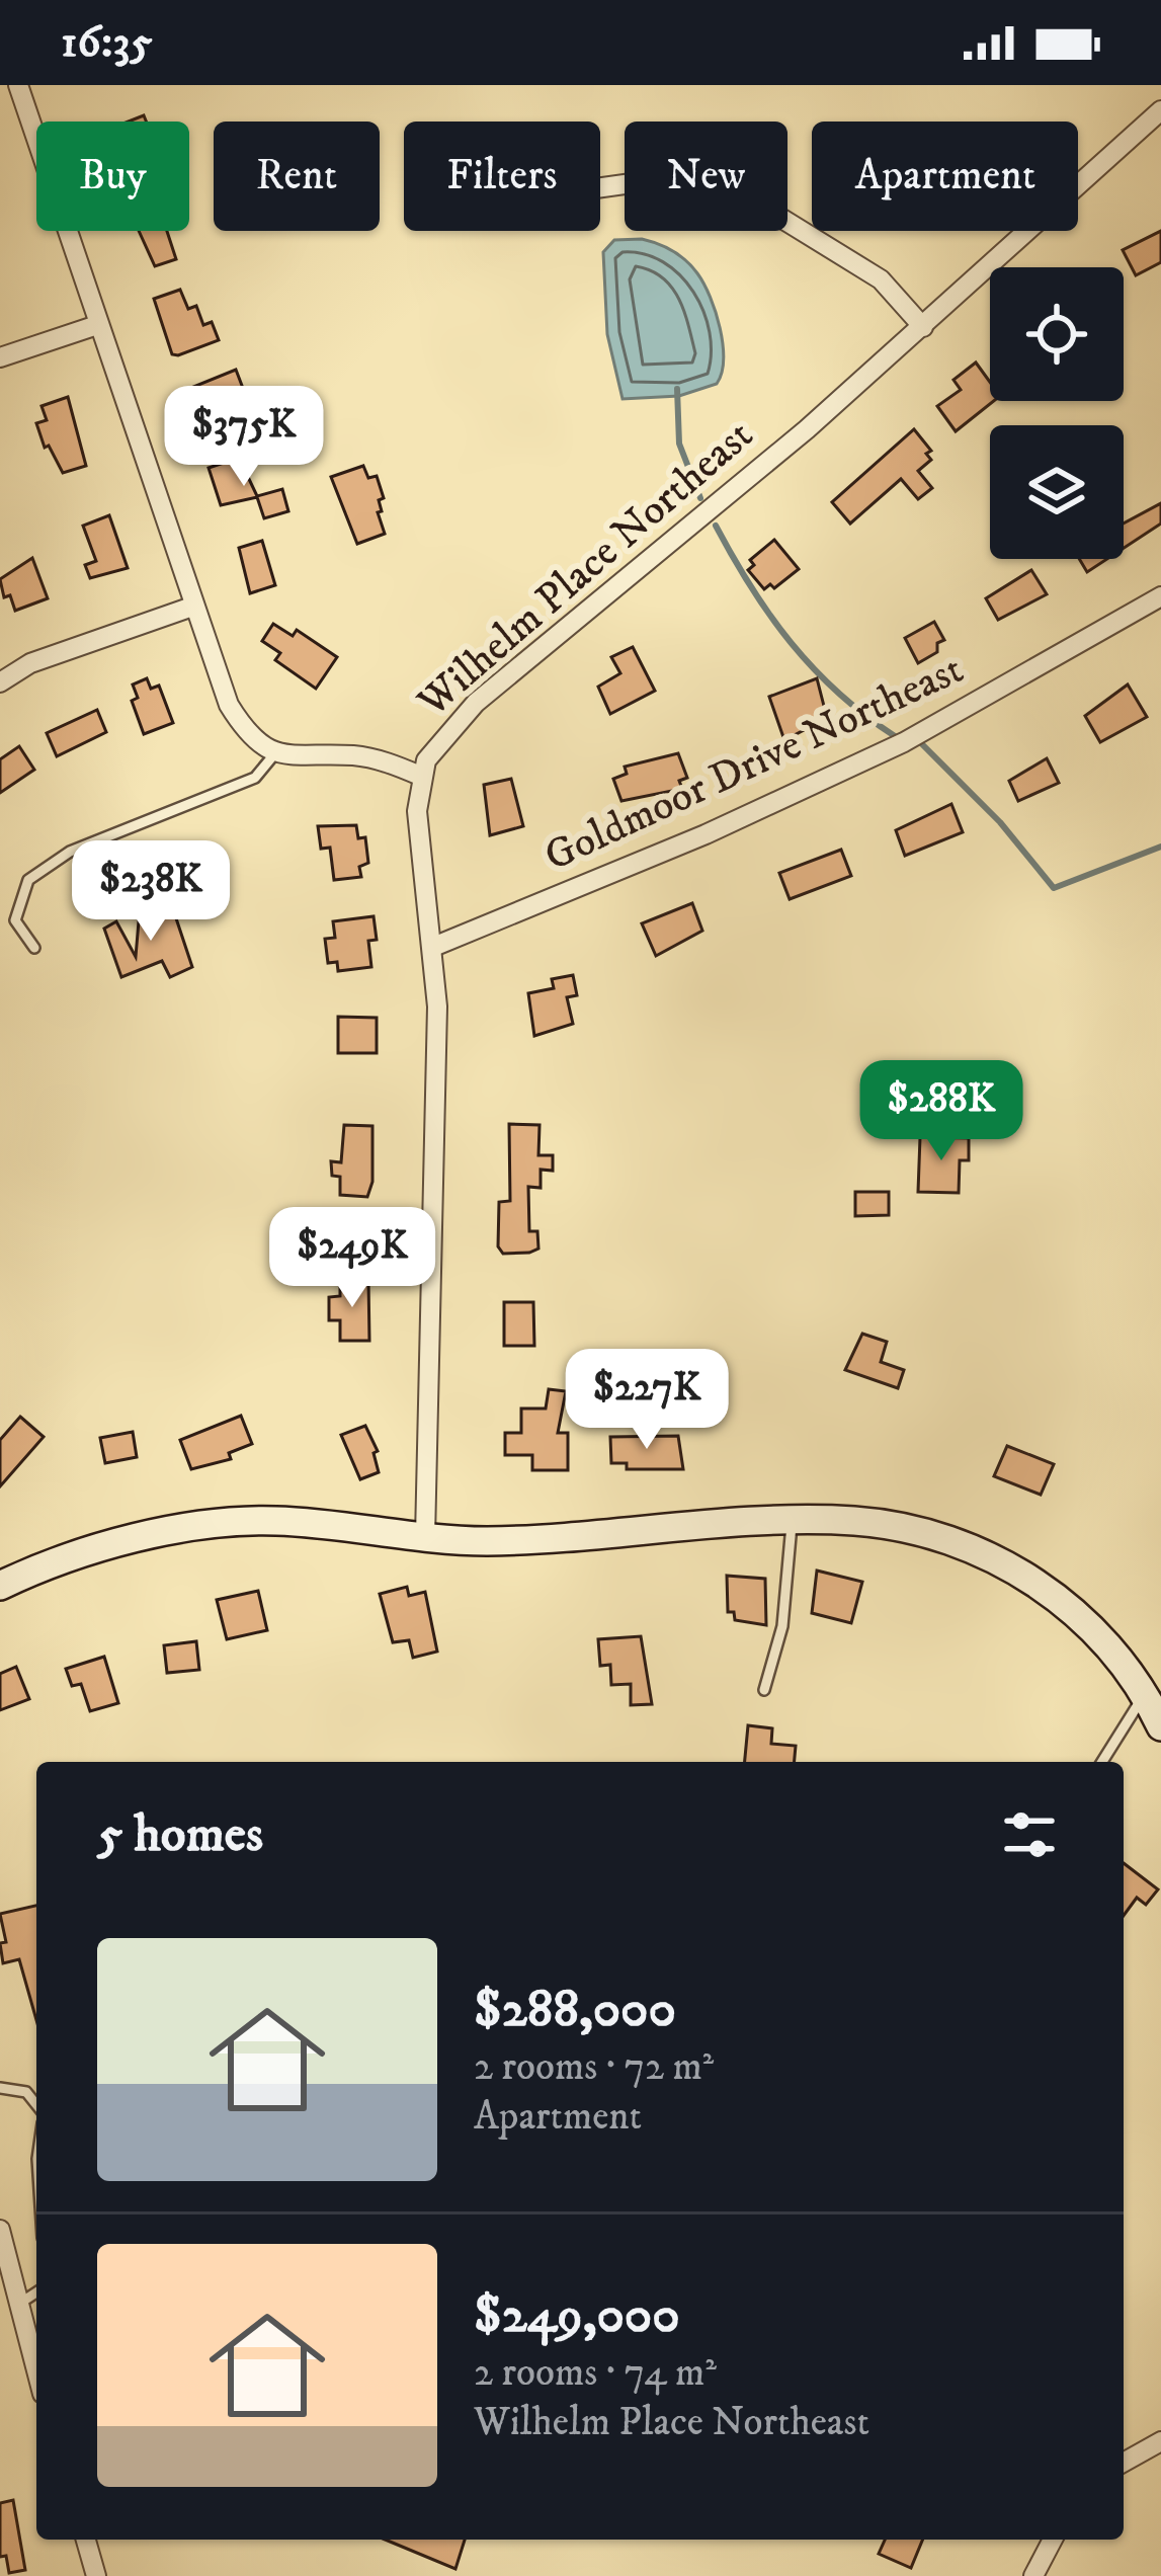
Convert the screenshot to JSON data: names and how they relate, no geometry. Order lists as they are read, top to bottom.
{
  "streets": {
    "street": ["Wilhelm Place Northeast", "Goldmoor Drive Northeast"]
  },
  "crossings": [
    ["Wilhelm Place Northeast", "Goldmoor Drive Northeast"]
  ],
  "page": {
    "status": "16:35",
    "chip": [
      "Buy",
      "Rent",
      "Filters",
      "New",
      "Apartment"
    ],
    "price": [
      "$375K",
      "$238K",
      "$288K",
      "$249K",
      "$227K"
    ],
    "heading": "5 homes",
    "list": [
      {
        "name": "$288,000",
        "note": "2 rooms · 72 m² · Apartment"
      },
      {
        "name": "$249,000",
        "note": "2 rooms · 74 m² · Wilhelm Place Northeast"
      }
    ]
  }
}
